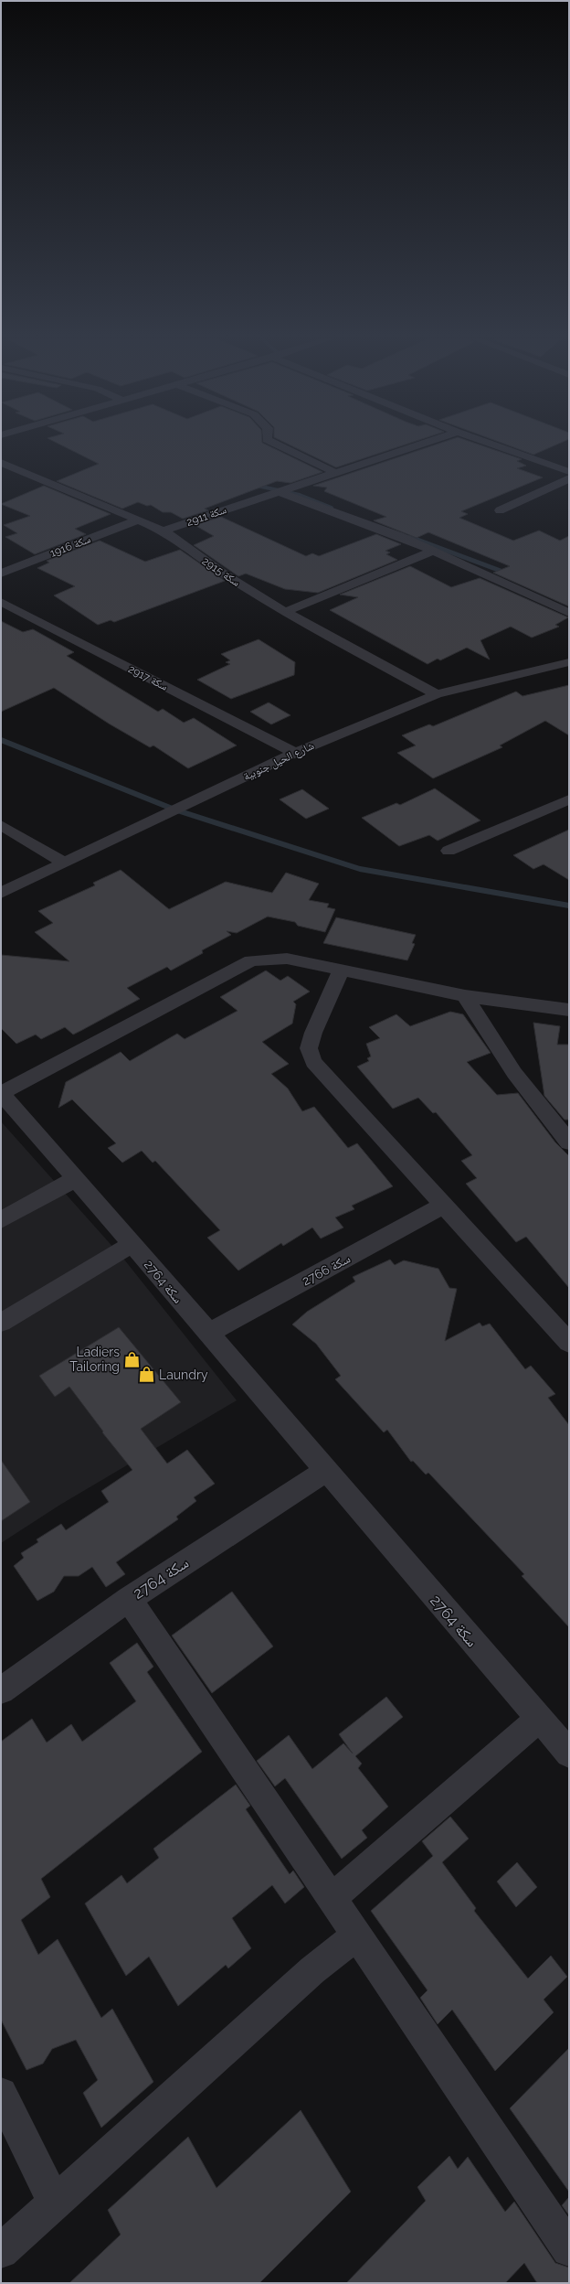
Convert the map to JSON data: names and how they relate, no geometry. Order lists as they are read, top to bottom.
{
  "streets": {
    "street": [
      "سكة 2911",
      "سكة 1916",
      "سكة 2915",
      "سكة 2917",
      "شارع الحيل جنوبية",
      "سكة 2766",
      "سكة 2764"
    ]
  },
  "crossings": [
    ["سكة 2911", "سكة 2915"],
    ["سكة 1916", "سكة 2915"],
    ["سكة 2915", "شارع الحيل جنوبية"],
    ["سكة 2917", "شارع الحيل جنوبية"],
    ["سكة 2766", "سكة 2764"]
  ],
  "places": {
    "shop": ["Ladiers Tailoring", "Laundry"]
  }
}
